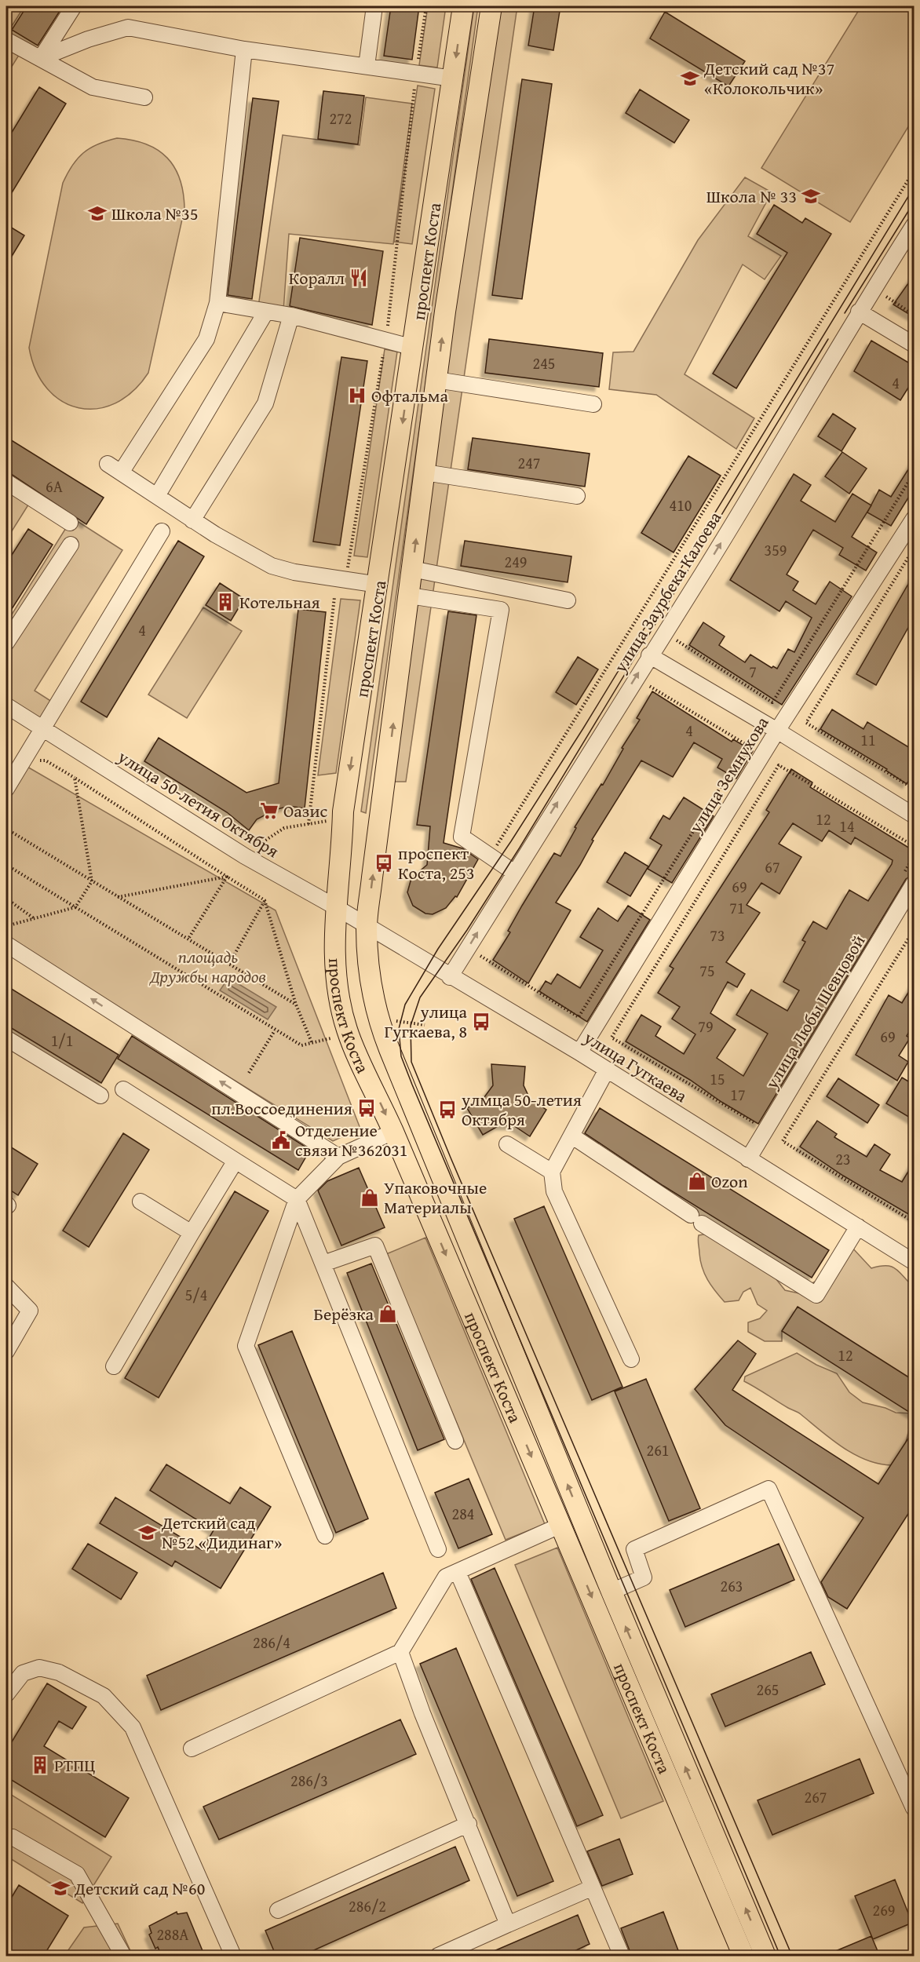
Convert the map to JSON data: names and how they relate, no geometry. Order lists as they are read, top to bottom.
{
  "streets": {
    "main road": ["проспект Коста"],
    "street": [
      "улица Заурбека Калоева",
      "улица Земнухова",
      "улица 50-летия Октября",
      "улица Любы Шевцовой",
      "улица Гугкаева"
    ]
  },
  "crossings": [
    ["проспект Коста", "улица 50-летия Октября"],
    ["проспект Коста", "улица Гугкаева"],
    ["улица Заурбека Калоева", "улица Гугкаева"],
    ["улица Земнухова", "улица Гугкаева"],
    ["улица 50-летия Октября", "улица Гугкаева"],
    ["улица Любы Шевцовой", "улица Гугкаева"]
  ],
  "one_way": ["улица Заурбека Калоева"],
  "parks": ["площадь Дружбы народов"],
  "places": {
    "school or university": [
      "Детский сад №37 «Колокольчик»",
      "Школа № 33",
      "Школа №35",
      "Детский сад №52 «Дидинаг»",
      "Детский сад №60"
    ],
    "restaurant": ["Коралл"],
    "hospital": ["Офтальма"],
    "building": ["Котельная", "РТПЦ"],
    "supermarket": ["Оазис"],
    "bus stop": [
      "проспект Коста, 253",
      "улица Гугкаева, 8",
      "пл.Воссоединения",
      "улмца 50-летия Октября"
    ],
    "public building": ["Отделение связи №362031"],
    "shop": ["Ozon", "Упаковочные Материалы", "Берёзка"]
  },
  "house_numbers": [
    "272",
    "245",
    "4",
    "247",
    "6А",
    "410",
    "359",
    "249",
    "4",
    "7",
    "4",
    "11",
    "12",
    "14",
    "67",
    "69",
    "71",
    "73",
    "75",
    "79",
    "69",
    "1/1",
    "15",
    "17",
    "23",
    "5/4",
    "12",
    "261",
    "284",
    "263",
    "286/4",
    "265",
    "286/3",
    "267",
    "286/2",
    "269",
    "288А"
  ]
}
